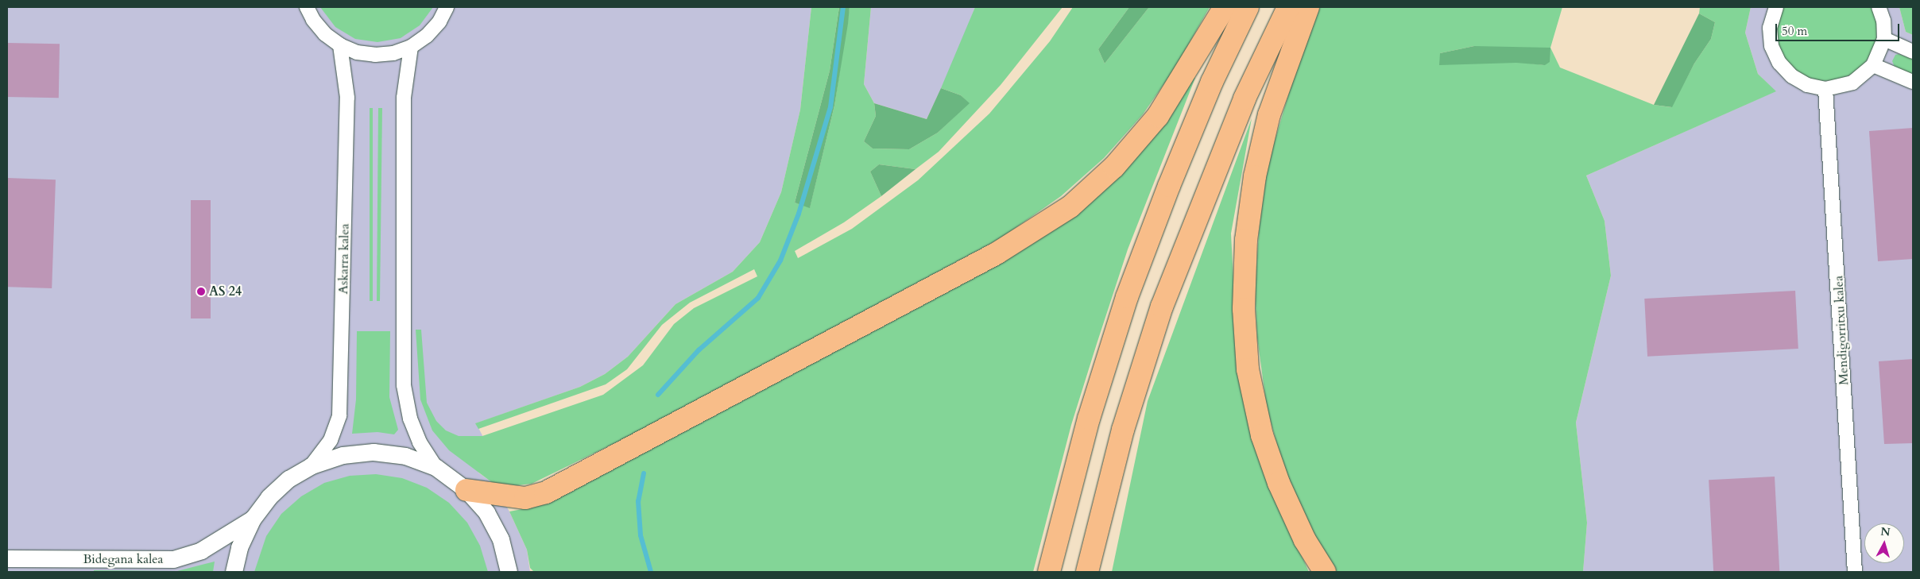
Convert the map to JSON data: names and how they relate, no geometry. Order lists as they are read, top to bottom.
{
  "streets": {
    "street": ["Askarra kalea", "Mendigorritxu kalea", "Bidegana kalea"]
  },
  "places": ["AS 24"],
  "scale_bar": "50 m",
  "north": "top"
}
